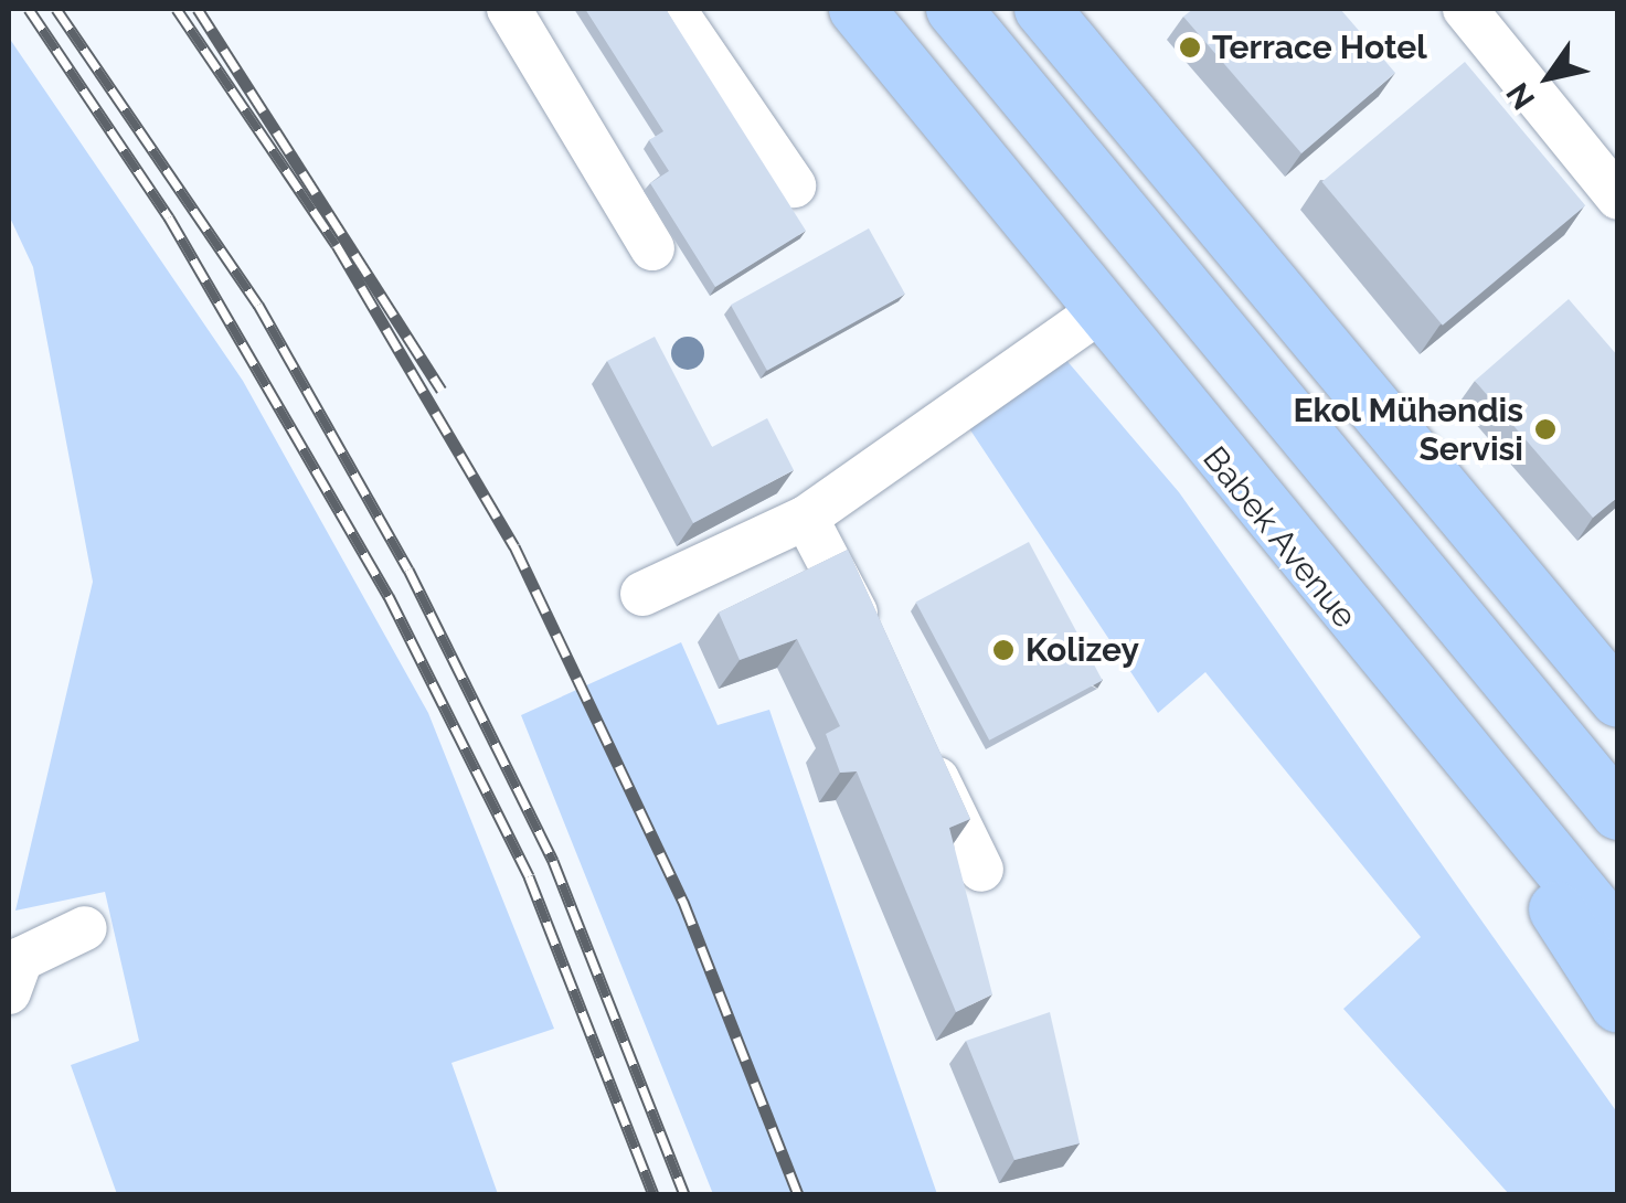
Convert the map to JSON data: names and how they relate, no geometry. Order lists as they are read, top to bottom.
{
  "streets": {
    "main road": ["Babek Avenue"]
  },
  "places": ["Terrace Hotel", "Ekol Mühəndis Servisi", "Kolizey"],
  "north": "bottom left"
}
